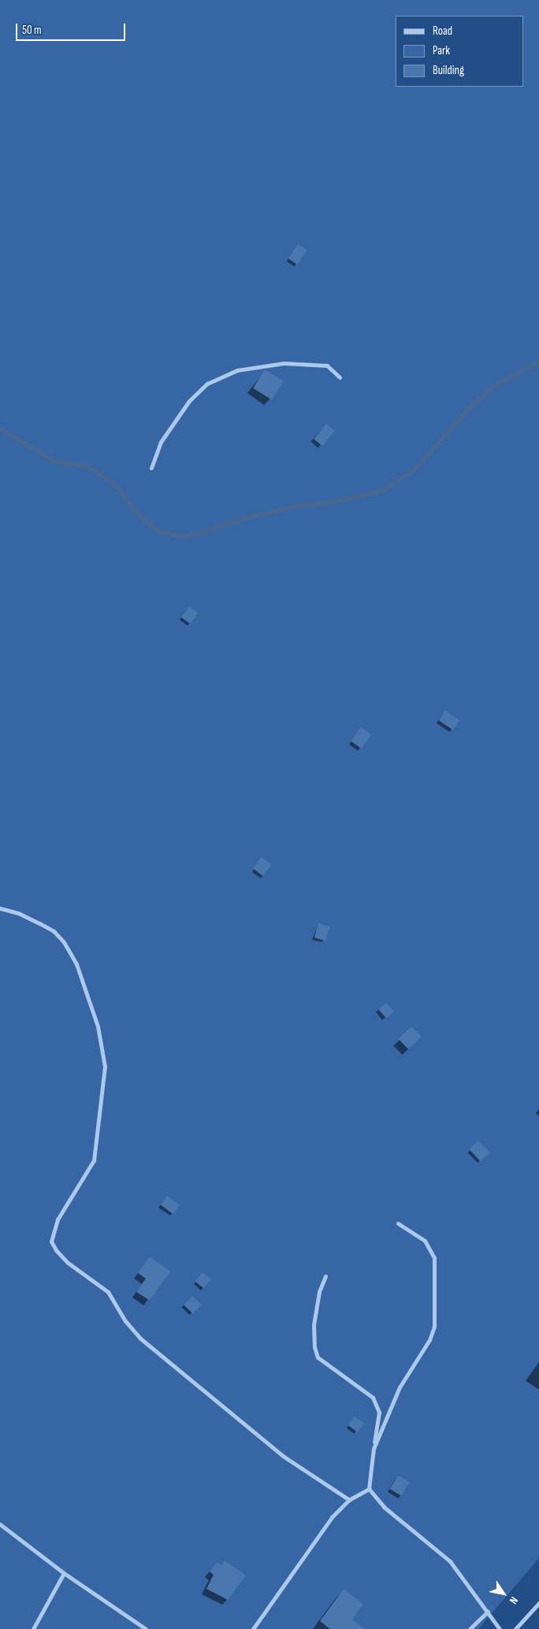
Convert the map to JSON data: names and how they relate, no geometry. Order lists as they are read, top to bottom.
{
  "legend": ["Road", "Park", "Building"],
  "scale_bar": "50 m",
  "north": "bottom right"
}
